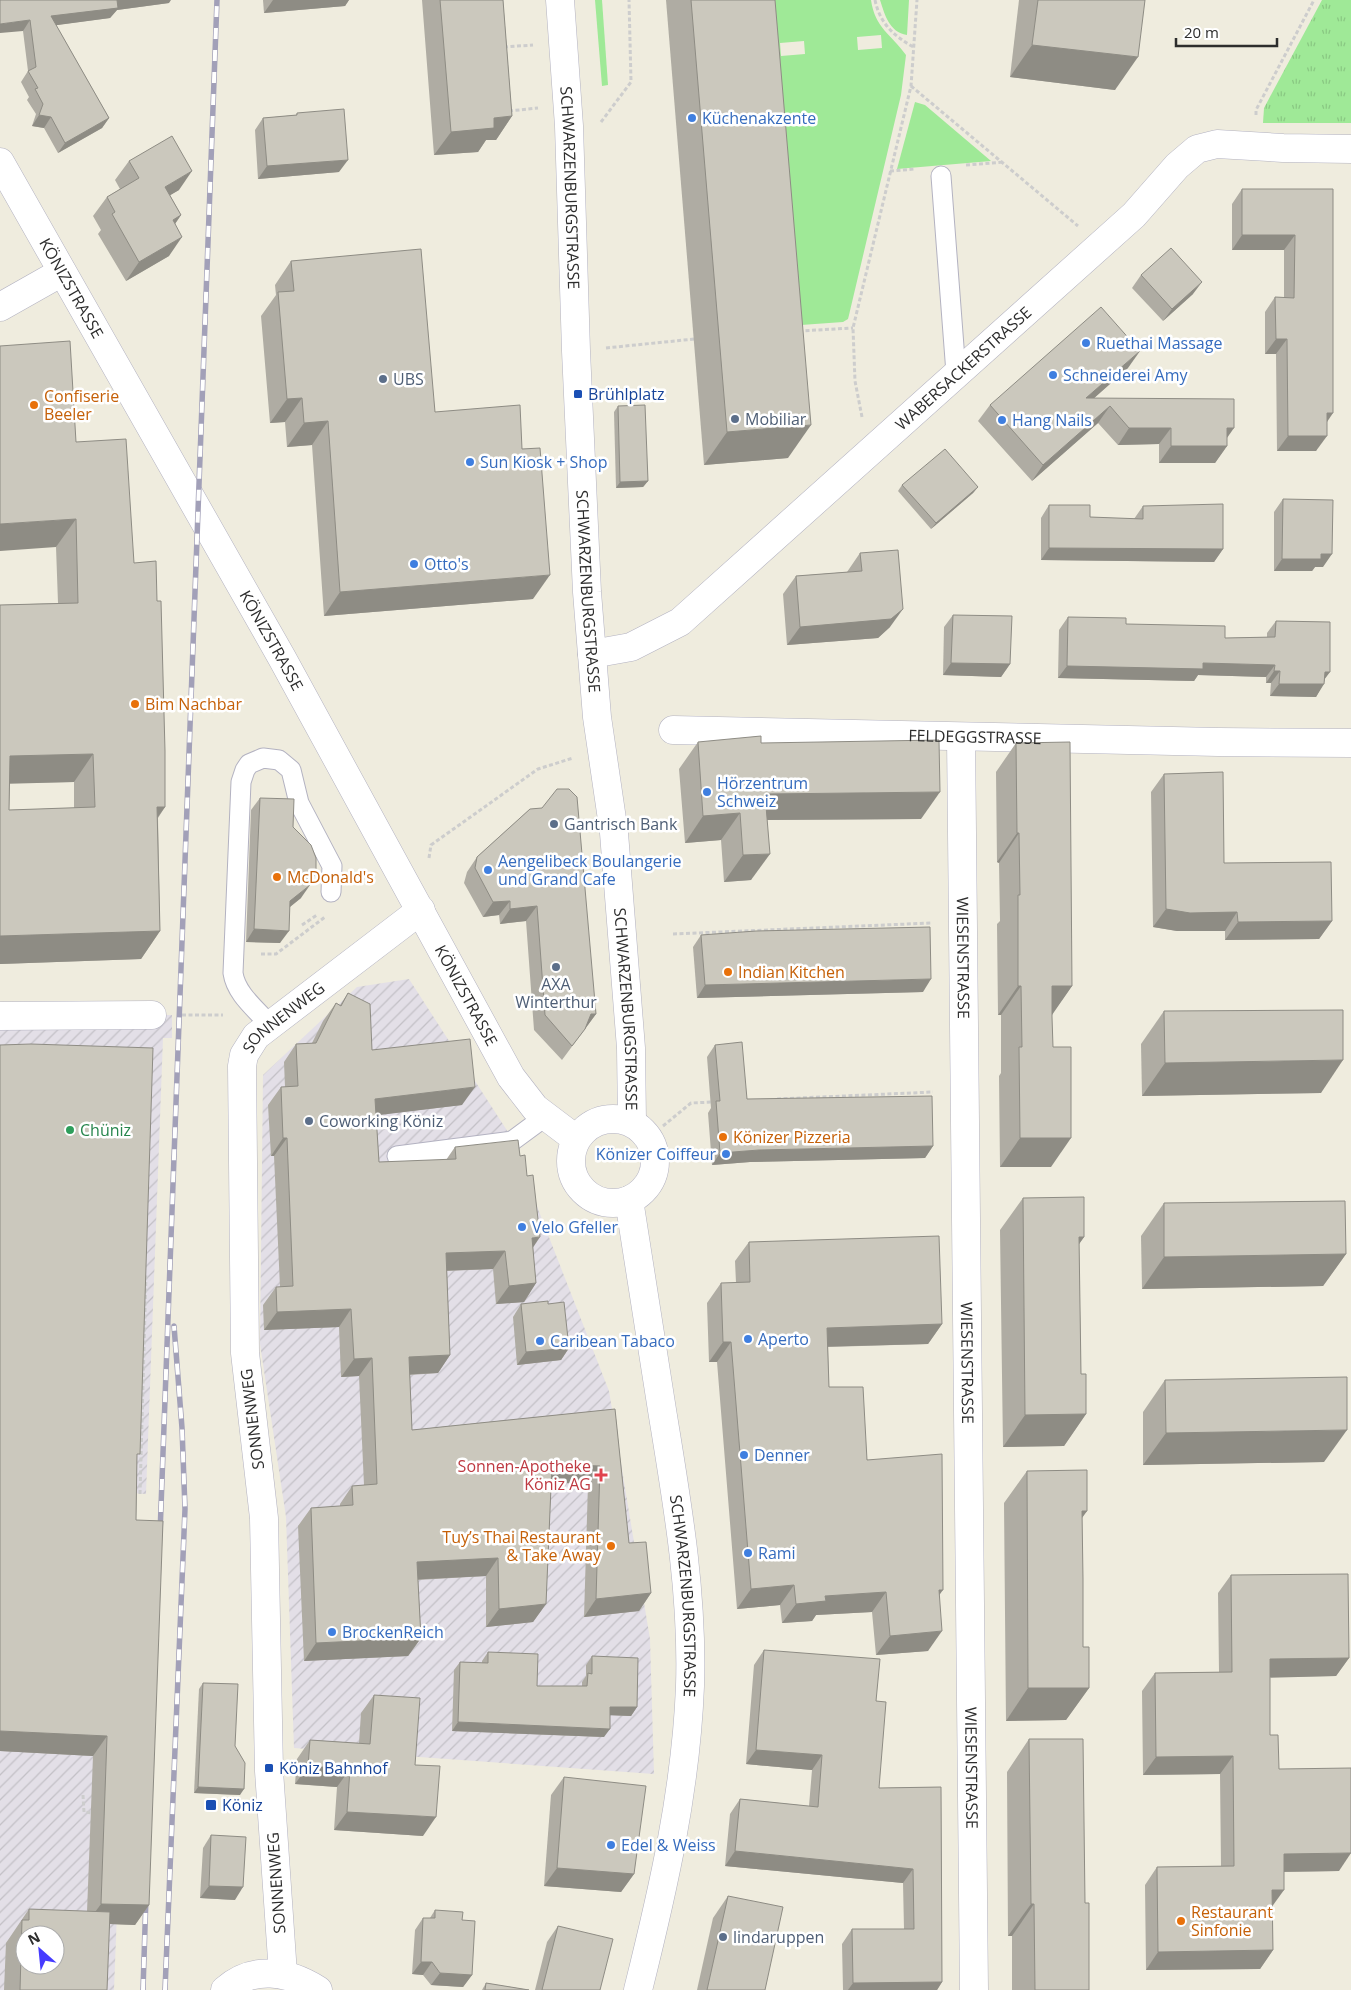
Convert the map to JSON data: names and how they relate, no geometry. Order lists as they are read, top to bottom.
{
  "streets": {
    "street": [
      "SCHWARZENBURGSTRASSE",
      "KÖNIZSTRASSE",
      "WABERSACKERSTRASSE",
      "FELDEGGSTRASSE",
      "WIESENSTRASSE",
      "SONNENWEG"
    ]
  },
  "crossings": [
    ["SCHWARZENBURGSTRASSE", "KÖNIZSTRASSE"],
    ["SCHWARZENBURGSTRASSE", "WABERSACKERSTRASSE"],
    ["KÖNIZSTRASSE", "SONNENWEG"],
    ["FELDEGGSTRASSE", "WIESENSTRASSE"]
  ],
  "places": {
    "other": [
      "Küchenakzente",
      "Ruethai Massage",
      "Schneiderei Amy",
      "UBS",
      "Confiserie Beeler",
      "Mobiliar",
      "Hang Nails",
      "Sun Kiosk + Shop",
      "Otto's",
      "Bim Nachbar",
      "Hörzentrum Schweiz",
      "Gantrisch Bank",
      "Aengelibeck Boulangerie und Grand Cafe",
      "McDonald's",
      "AXA Winterthur",
      "Indian Kitchen",
      "Coworking Köniz",
      "Chüniz",
      "Könizer Pizzeria",
      "Könizer Coiffeur",
      "Velo Gfeller",
      "Aperto",
      "Caribean Tabaco",
      "Denner",
      "Tuy’s Thai Restaurant & Take Away",
      "Rami",
      "BrockenReich",
      "Edel & Weiss",
      "Restaurant Sinfonie",
      "lindaruppen"
    ],
    "transit": ["Brühlplatz", "Köniz Bahnhof", "Köniz"],
    "health": ["Sonnen-Apotheke Köniz AG"]
  },
  "scale_bar": "20 m",
  "north": "top left"
}
